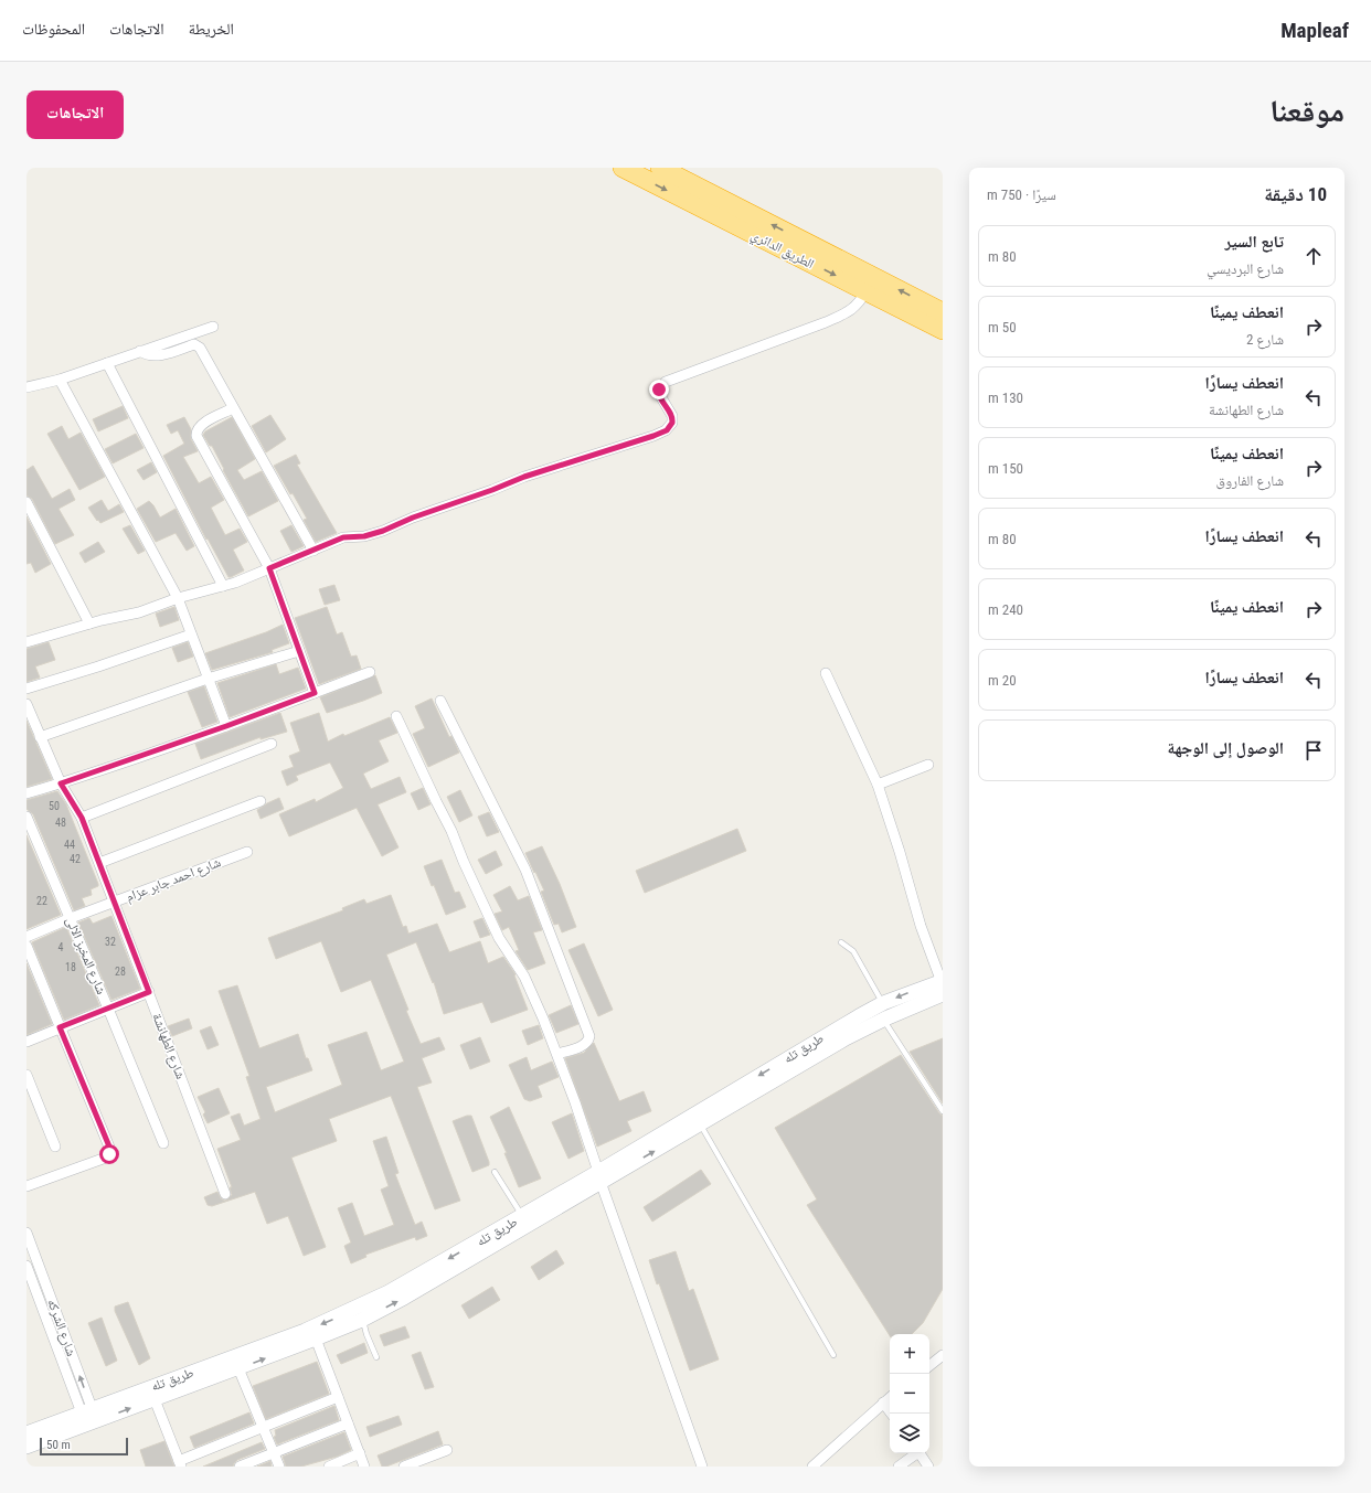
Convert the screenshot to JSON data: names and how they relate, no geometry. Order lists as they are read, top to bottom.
{
  "streets": {
    "highway": ["الطريق الدائري"],
    "main road": ["طريق تله"],
    "street": [
      "شارع احمد جابر عزام",
      "شارع المخبز الالى",
      "شارع الطهانشة",
      "شارع الشركه"
    ]
  },
  "crossings": [
    ["شارع احمد جابر عزام", "شارع المخبز الالى"],
    ["شارع احمد جابر عزام", "شارع الطهانشة"],
    ["طريق تله", "شارع الشركه"]
  ],
  "house_numbers": [
    "50",
    "48",
    "44",
    "42",
    "22",
    "32",
    "4",
    "18",
    "28"
  ],
  "scale_bar": "50 m",
  "page": {
    "header": "Mapleaf",
    "nav": ["الخريطة", "الاتجاهات", "المحفوظات"],
    "title": "موقعنا",
    "buttons": "الاتجاهات",
    "heading": ["10 دقيقة", "سيرًا · 750 m"],
    "list": [
      ["تابع السير", "شارع البرديسي", "80 m"],
      ["انعطف يمينًا", "شارع 2", "50 m"],
      ["انعطف يسارًا", "شارع الطهانشة", "130 m"],
      ["انعطف يمينًا", "شارع الفاروق", "150 m"],
      ["انعطف يسارًا", "80 m"],
      ["انعطف يمينًا", "240 m"],
      ["انعطف يسارًا", "20 m"],
      "الوصول إلى الوجهة"
    ],
    "map_buttons": ["+", "−"],
    "scale": "50 m"
  }
}
